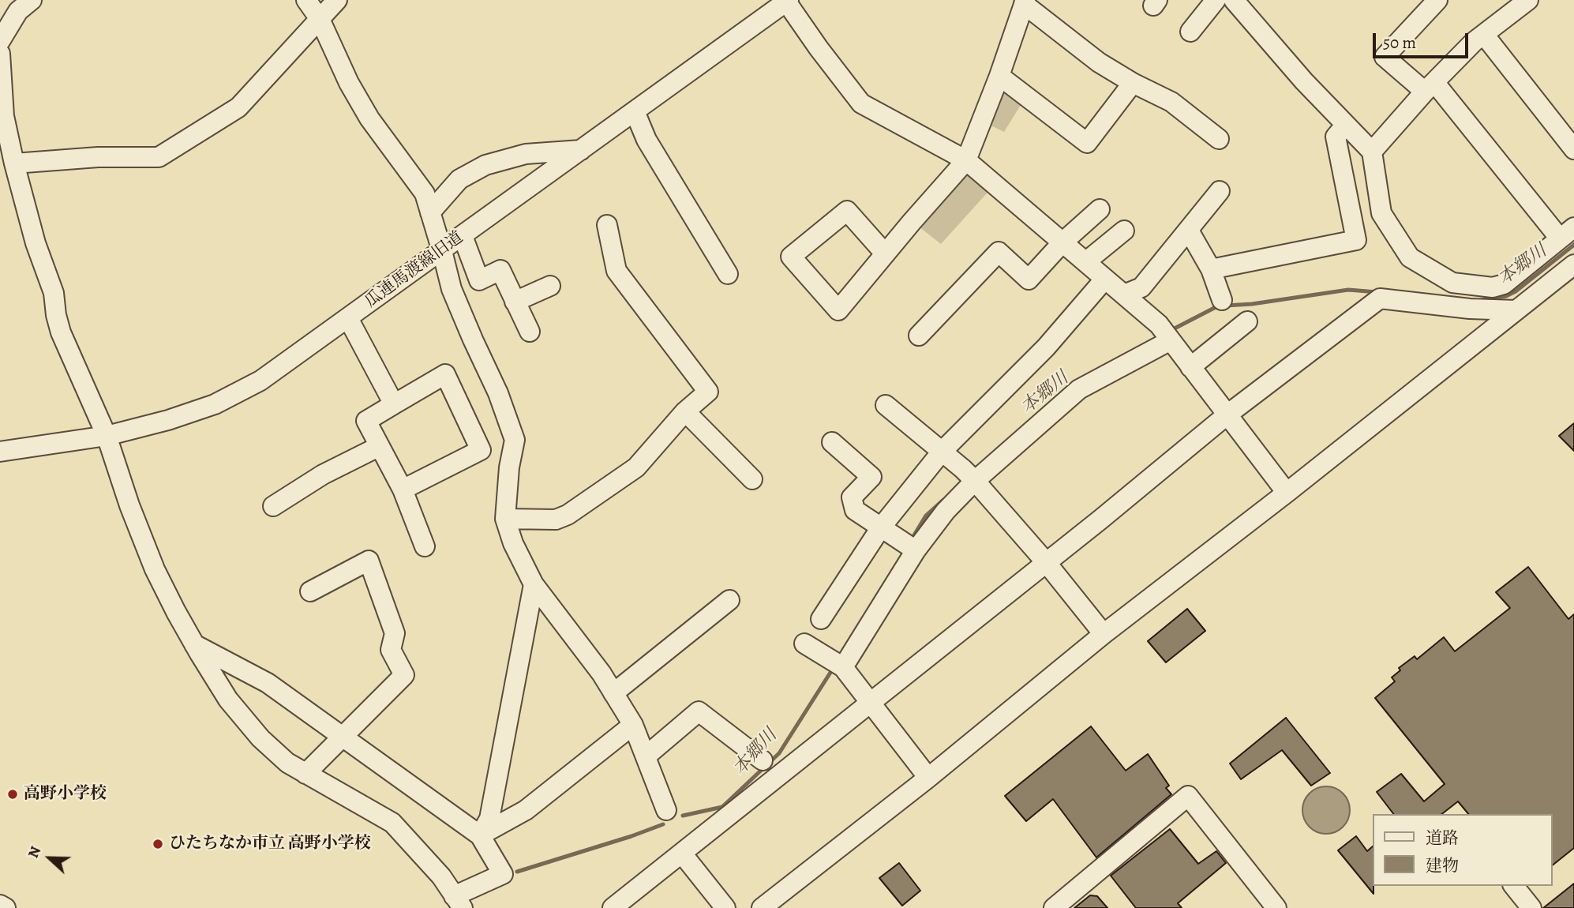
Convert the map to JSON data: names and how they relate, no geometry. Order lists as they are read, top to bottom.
{
  "streets": {
    "street": ["瓜連馬渡線旧道"]
  },
  "water": ["本郷川"],
  "places": ["高野小学校", "ひたちなか市立 高野小学校"],
  "legend": ["道路", "建物"],
  "scale_bar": "50 m",
  "north": "left"
}
